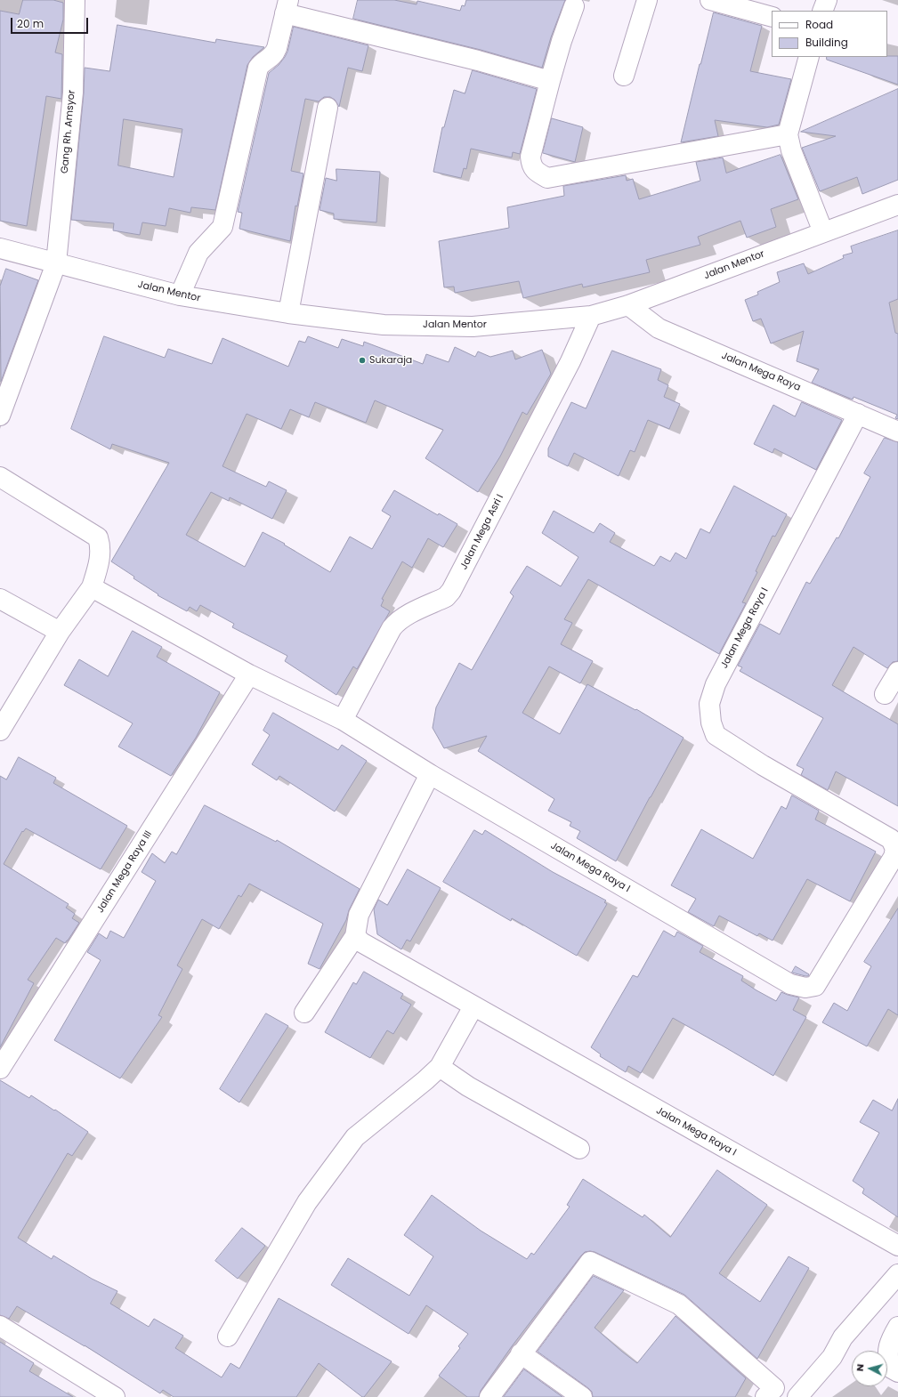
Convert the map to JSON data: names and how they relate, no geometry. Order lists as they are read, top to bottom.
{
  "streets": {
    "street": [
      "Gang Rh. Amsyor",
      "Jalan Mentor",
      "Jalan Mega Raya",
      "Jalan Mega Asri I",
      "Jalan Mega Raya I",
      "Jalan Mega Raya III"
    ]
  },
  "crossings": [
    ["Gang Rh. Amsyor", "Jalan Mentor"],
    ["Jalan Mentor", "Jalan Mega Raya"],
    ["Jalan Mentor", "Jalan Mega Asri I"],
    ["Jalan Mega Raya", "Jalan Mega Raya I"]
  ],
  "places": ["Sukaraja"],
  "legend": ["Road", "Building"],
  "scale_bar": "20 m",
  "north": "left"
}
